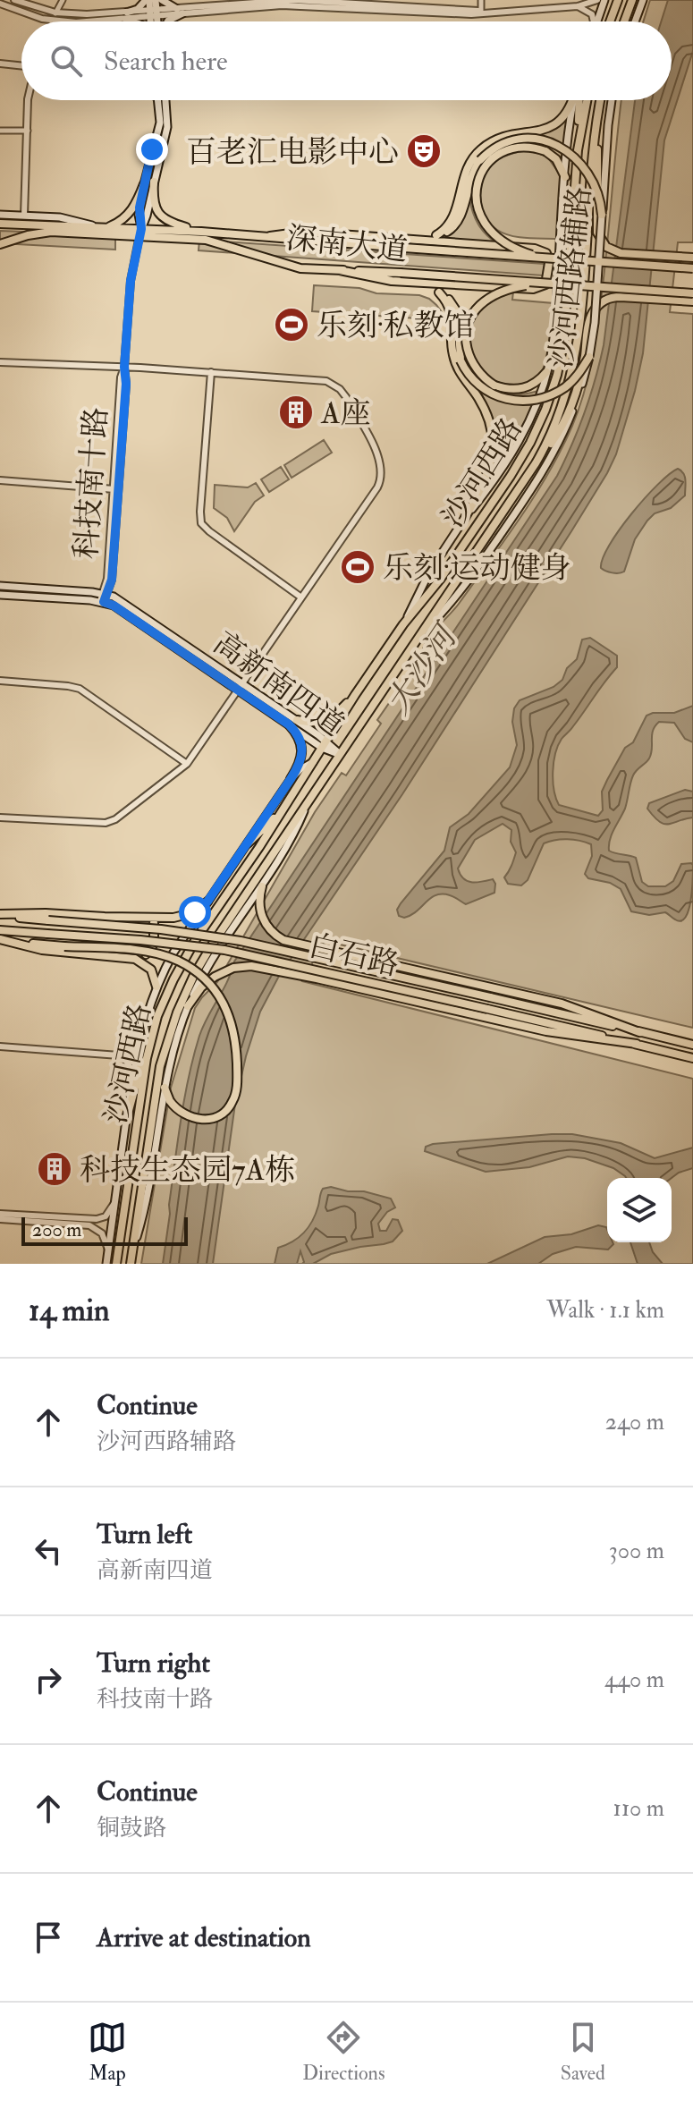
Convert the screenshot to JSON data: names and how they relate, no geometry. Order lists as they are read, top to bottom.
{
  "streets": {
    "main road": [
      "深南大道",
      "沙河西路辅路",
      "沙河西路",
      "高新南四道",
      "白石路"
    ],
    "street": ["科技南十路"]
  },
  "crossings": [
    ["深南大道", "科技南十路"],
    ["沙河西路辅路", "沙河西路"],
    ["沙河西路", "高新南四道"],
    ["科技南十路", "高新南四道"]
  ],
  "water": ["大沙河"],
  "places": {
    "theatre": ["百老汇电影中心"],
    "sports": ["乐刻·私教馆", "乐刻·运动健身"],
    "building": ["A座", "科技生态园7A栋"]
  },
  "scale_bar": "200 m",
  "page": {
    "search": "Search here",
    "scale": "200 m",
    "heading": ["14 min", "Walk · 1.1 km"],
    "list": [
      ["Continue", "沙河西路辅路", "240 m"],
      ["Turn left", "高新南四道", "300 m"],
      ["Turn right", "科技南十路", "440 m"],
      ["Continue", "铜鼓路", "110 m"],
      "Arrive at destination"
    ],
    "nav": ["Map", "Directions", "Saved"]
  }
}
